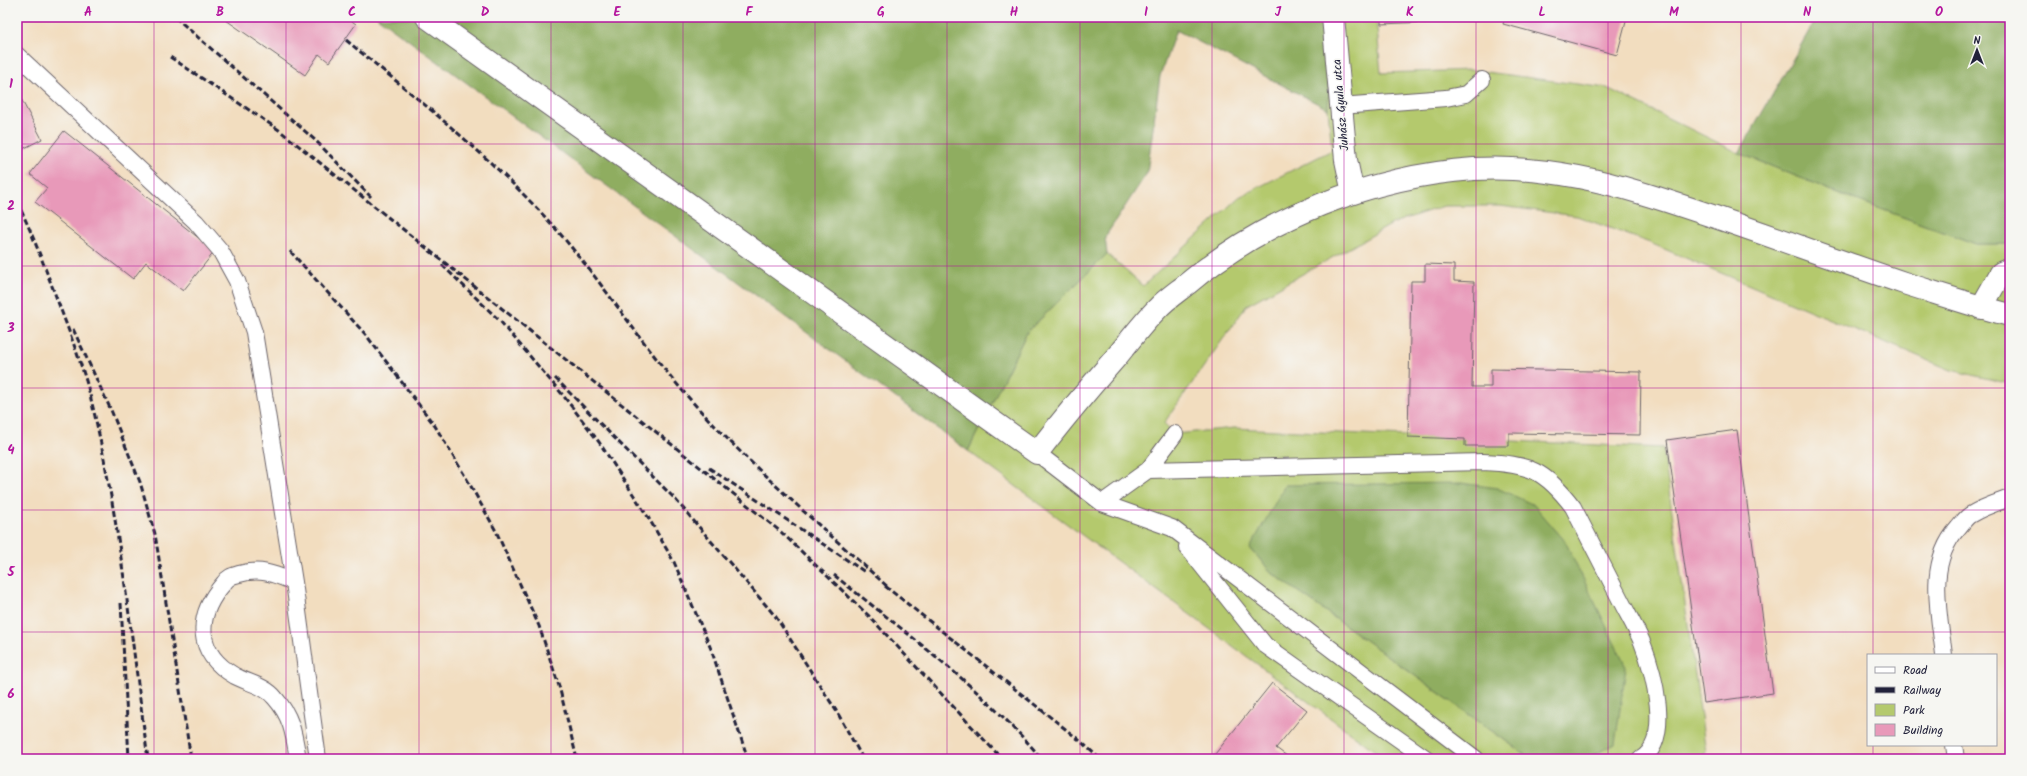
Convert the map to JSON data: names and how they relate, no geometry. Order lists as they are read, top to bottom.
{
  "streets": {
    "street": ["Juhász Gyula utca"]
  },
  "legend": [
    "Road",
    "Railway",
    "Park",
    "Building"
  ],
  "north": "top",
  "grid": {
    "columns": [
      "A",
      "B",
      "C",
      "D",
      "E",
      "F",
      "G",
      "H",
      "I",
      "J",
      "K",
      "L",
      "M",
      "N",
      "O"
    ],
    "rows": [
      "1",
      "2",
      "3",
      "4",
      "5",
      "6"
    ]
  }
}
